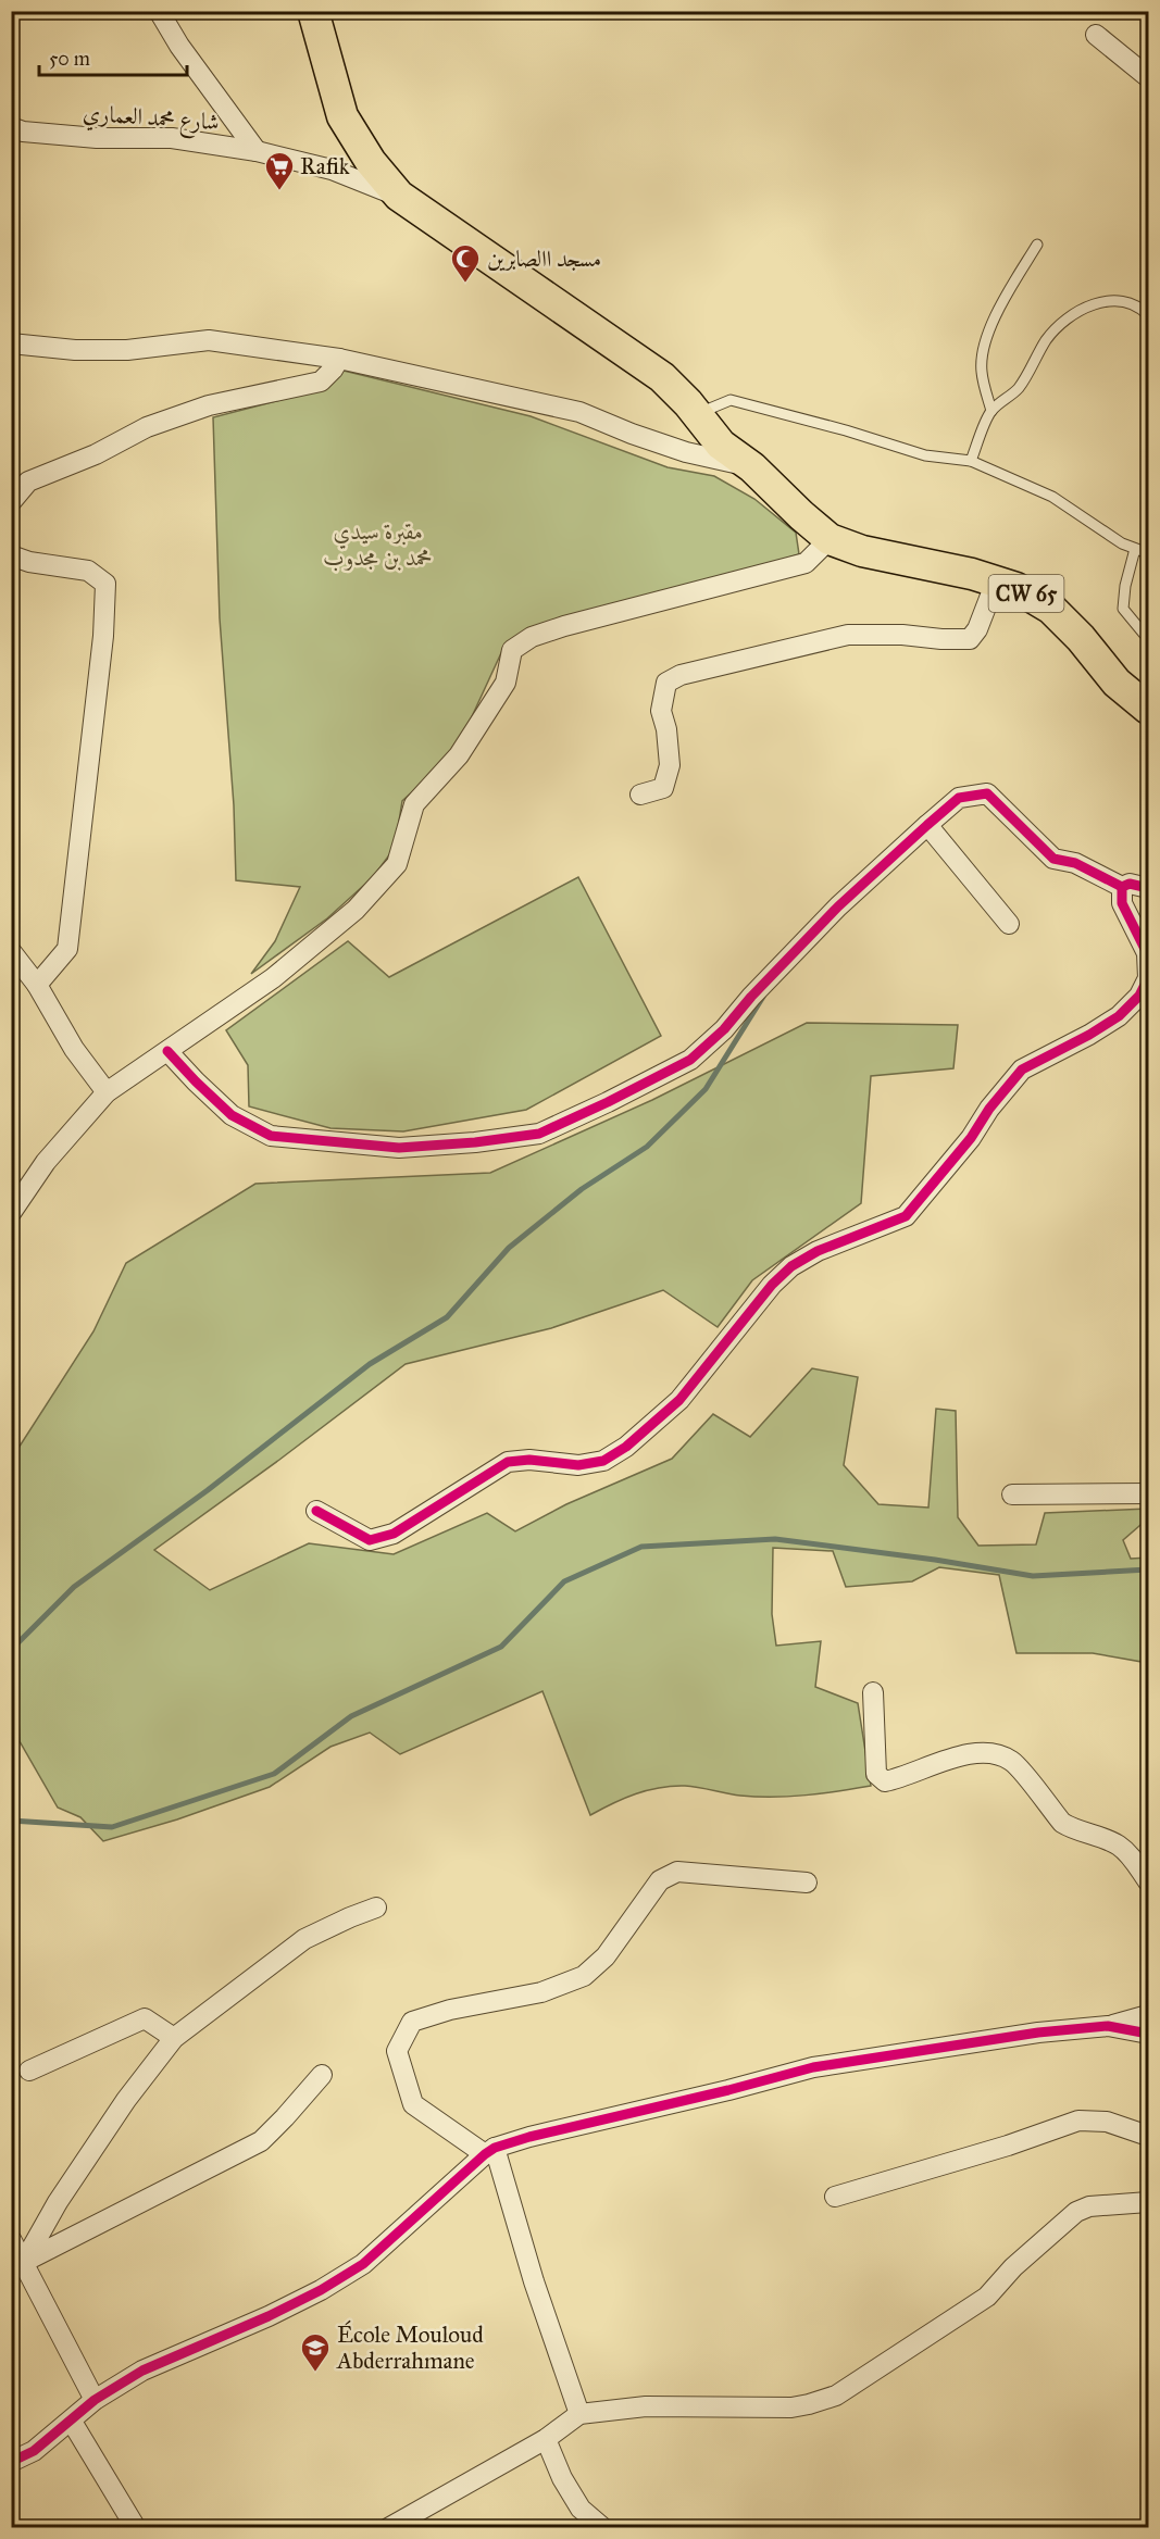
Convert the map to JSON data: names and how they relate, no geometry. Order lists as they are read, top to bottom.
{
  "streets": {
    "main road": ["CW 65"],
    "street": ["شارع محمد العماري"]
  },
  "parks": ["مقبرة سيدي محمد بن مجدوب"],
  "places": {
    "supermarket": ["Rafik"],
    "mosque": ["مسجد االصابرين"],
    "school or university": ["École Mouloud Abderrahmane"]
  },
  "scale_bar": "50 m"
}
